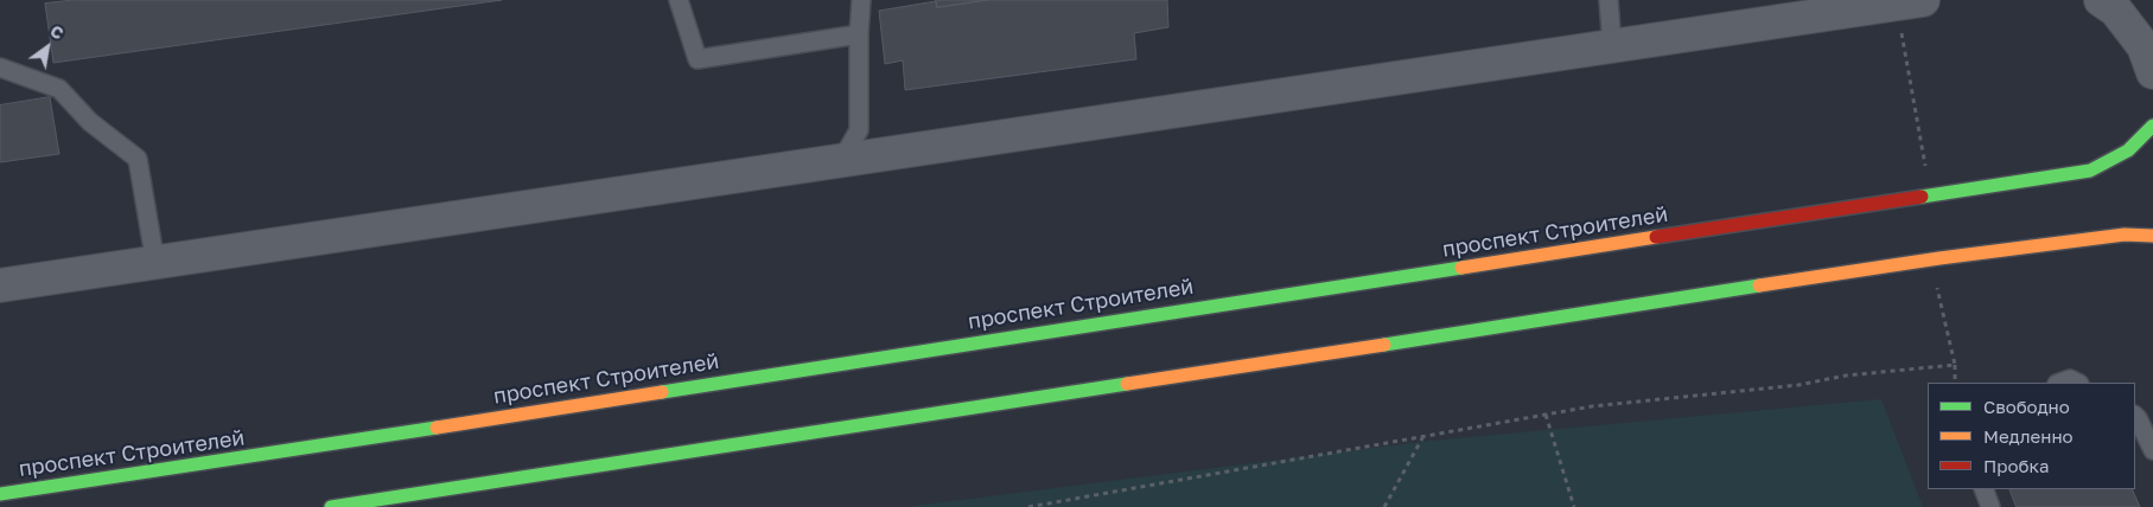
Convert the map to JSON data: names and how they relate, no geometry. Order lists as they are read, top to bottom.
{
  "streets": {
    "main road": ["проспект Строителей"]
  },
  "legend": ["Свободно", "Медленно", "Пробка"],
  "north": "top right"
}
